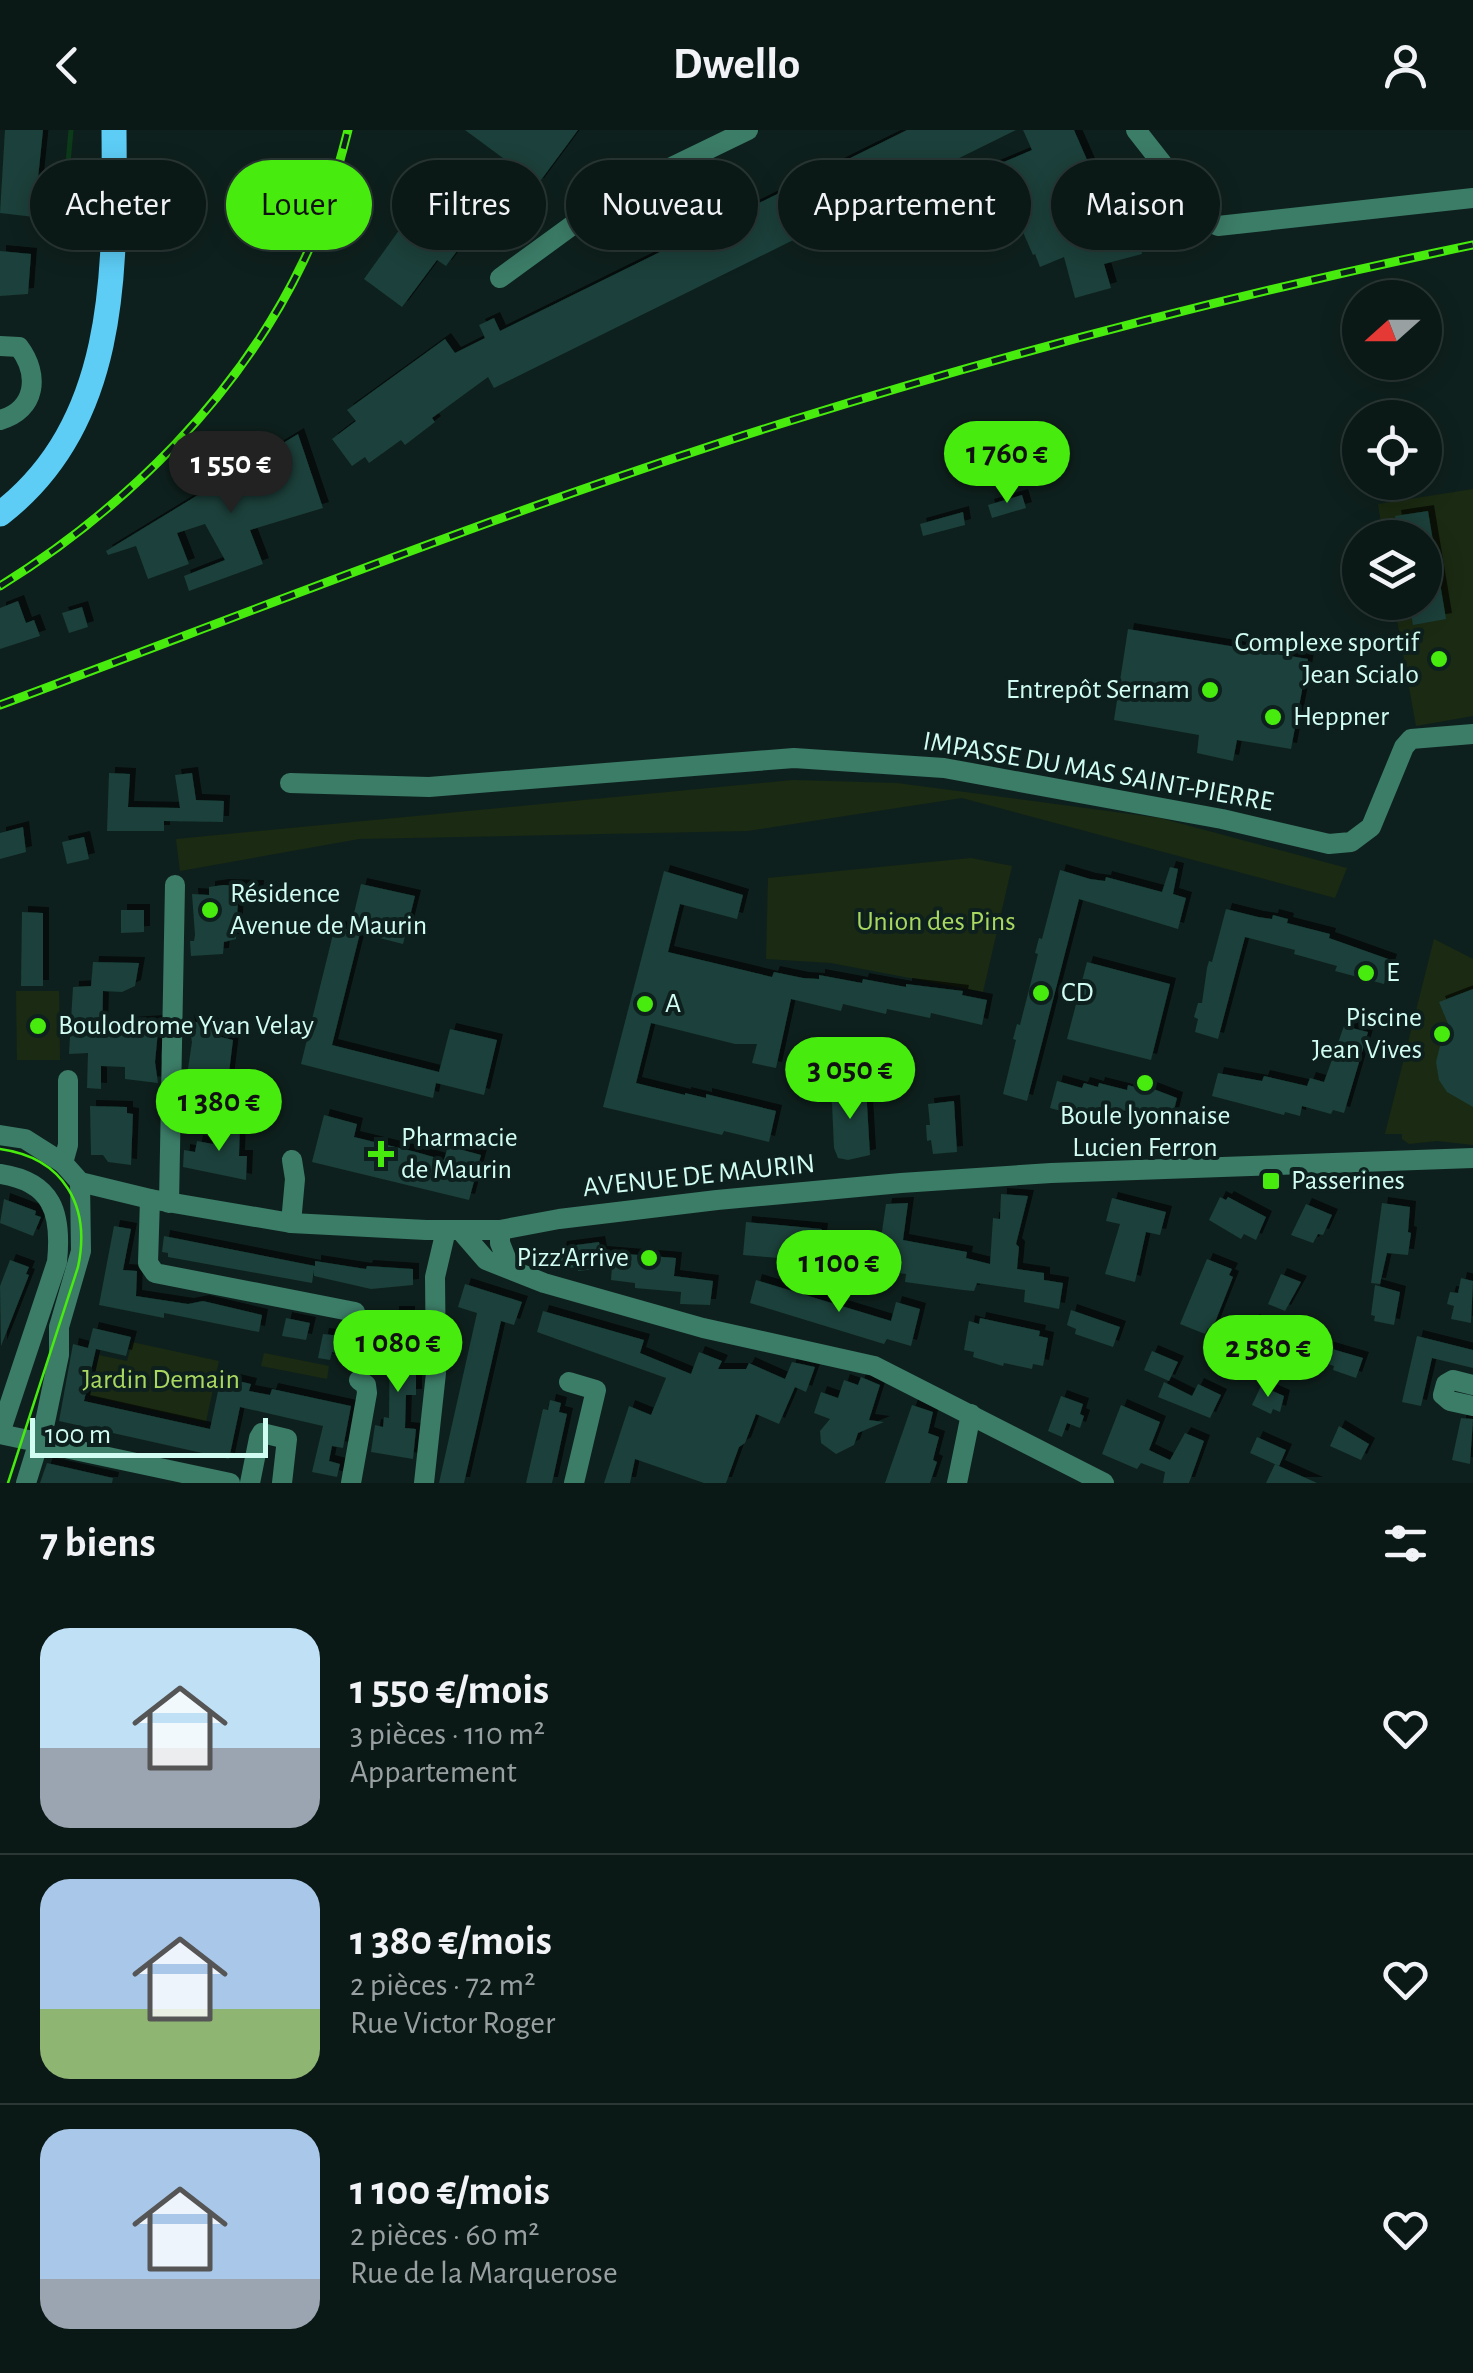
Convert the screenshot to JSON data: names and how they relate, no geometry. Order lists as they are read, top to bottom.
{
  "streets": {
    "street": ["IMPASSE DU MAS SAINT-PIERRE", "AVENUE DE MAURIN"]
  },
  "parks": ["Union des Pins", "Jardin Demain"],
  "places": {
    "other": [
      "Complexe sportif Jean Scialo",
      "Entrepôt Sernam",
      "Heppner",
      "Résidence Avenue de Maurin",
      "E",
      "CD",
      "A",
      "Boulodrome Yvan Velay",
      "Piscine Jean Vives",
      "Boule lyonnaise Lucien Ferron",
      "Pizz'Arrive"
    ],
    "health": ["Pharmacie de Maurin"],
    "transit": ["Passerines"]
  },
  "scale_bar": "100 m",
  "north": "left",
  "page": {
    "header": "Dwello",
    "chip": [
      "Acheter",
      "Louer",
      "Filtres",
      "Nouveau",
      "Appartement",
      "Maison"
    ],
    "price": [
      "1 760 €",
      "1 550 €",
      "3 050 €",
      "1 380 €",
      "1 100 €",
      "1 080 €",
      "2 580 €"
    ],
    "scale": "100 m",
    "heading": "7 biens",
    "list": [
      {
        "name": "1 550 €/mois",
        "note": "3 pièces · 110 m² · Appartement"
      },
      {
        "name": "1 380 €/mois",
        "note": "2 pièces · 72 m² · Rue Victor Roger"
      },
      {
        "name": "1 100 €/mois",
        "note": "2 pièces · 60 m² · Rue de la Marquerose"
      }
    ]
  }
}
